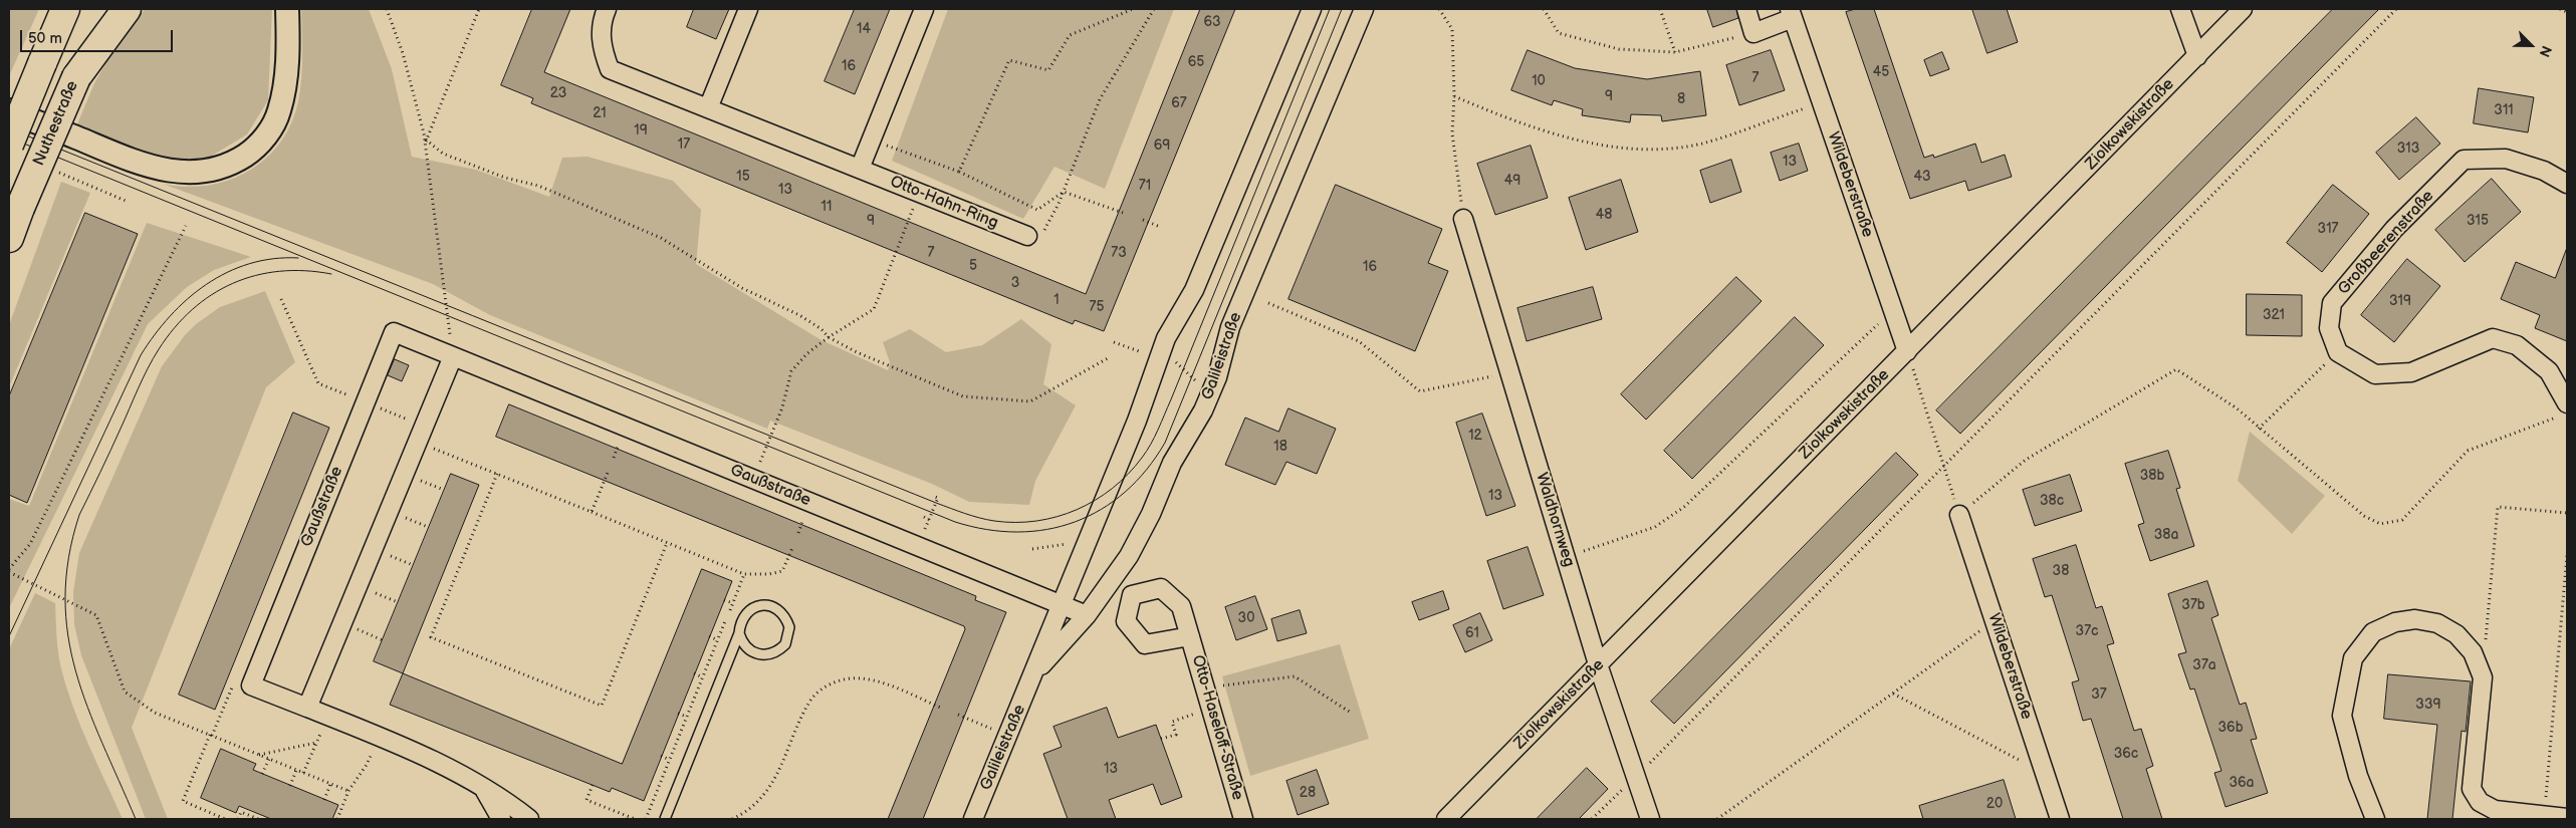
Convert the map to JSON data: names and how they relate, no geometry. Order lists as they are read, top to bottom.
{
  "streets": {
    "highway": ["Nuthestraße"],
    "street": [
      "Ziolkowskistraße",
      "Wildeberstraße",
      "Otto-Hahn-Ring",
      "Großbeerenstraße",
      "Galileistraße",
      "Gaußstraße",
      "Waldhornweg",
      "Otto-Haseloff-Straße"
    ]
  },
  "crossings": [
    ["Ziolkowskistraße", "Wildeberstraße"],
    ["Ziolkowskistraße", "Waldhornweg"],
    ["Galileistraße", "Gaußstraße"]
  ],
  "house_numbers": [
    "63",
    "14",
    "65",
    "16",
    "45",
    "7",
    "10",
    "23",
    "9",
    "8",
    "67",
    "311",
    "21",
    "19",
    "17",
    "69",
    "313",
    "13",
    "15",
    "43",
    "49",
    "71",
    "13",
    "11",
    "48",
    "9",
    "315",
    "317",
    "7",
    "73",
    "5",
    "16",
    "3",
    "1",
    "319",
    "75",
    "321",
    "12",
    "18",
    "38b",
    "13",
    "38c",
    "38a",
    "38",
    "37b",
    "30",
    "37c",
    "61",
    "37a",
    "37",
    "339",
    "36b",
    "36c",
    "13",
    "36a",
    "28",
    "20"
  ],
  "scale_bar": "50 m",
  "north": "bottom right"
}
